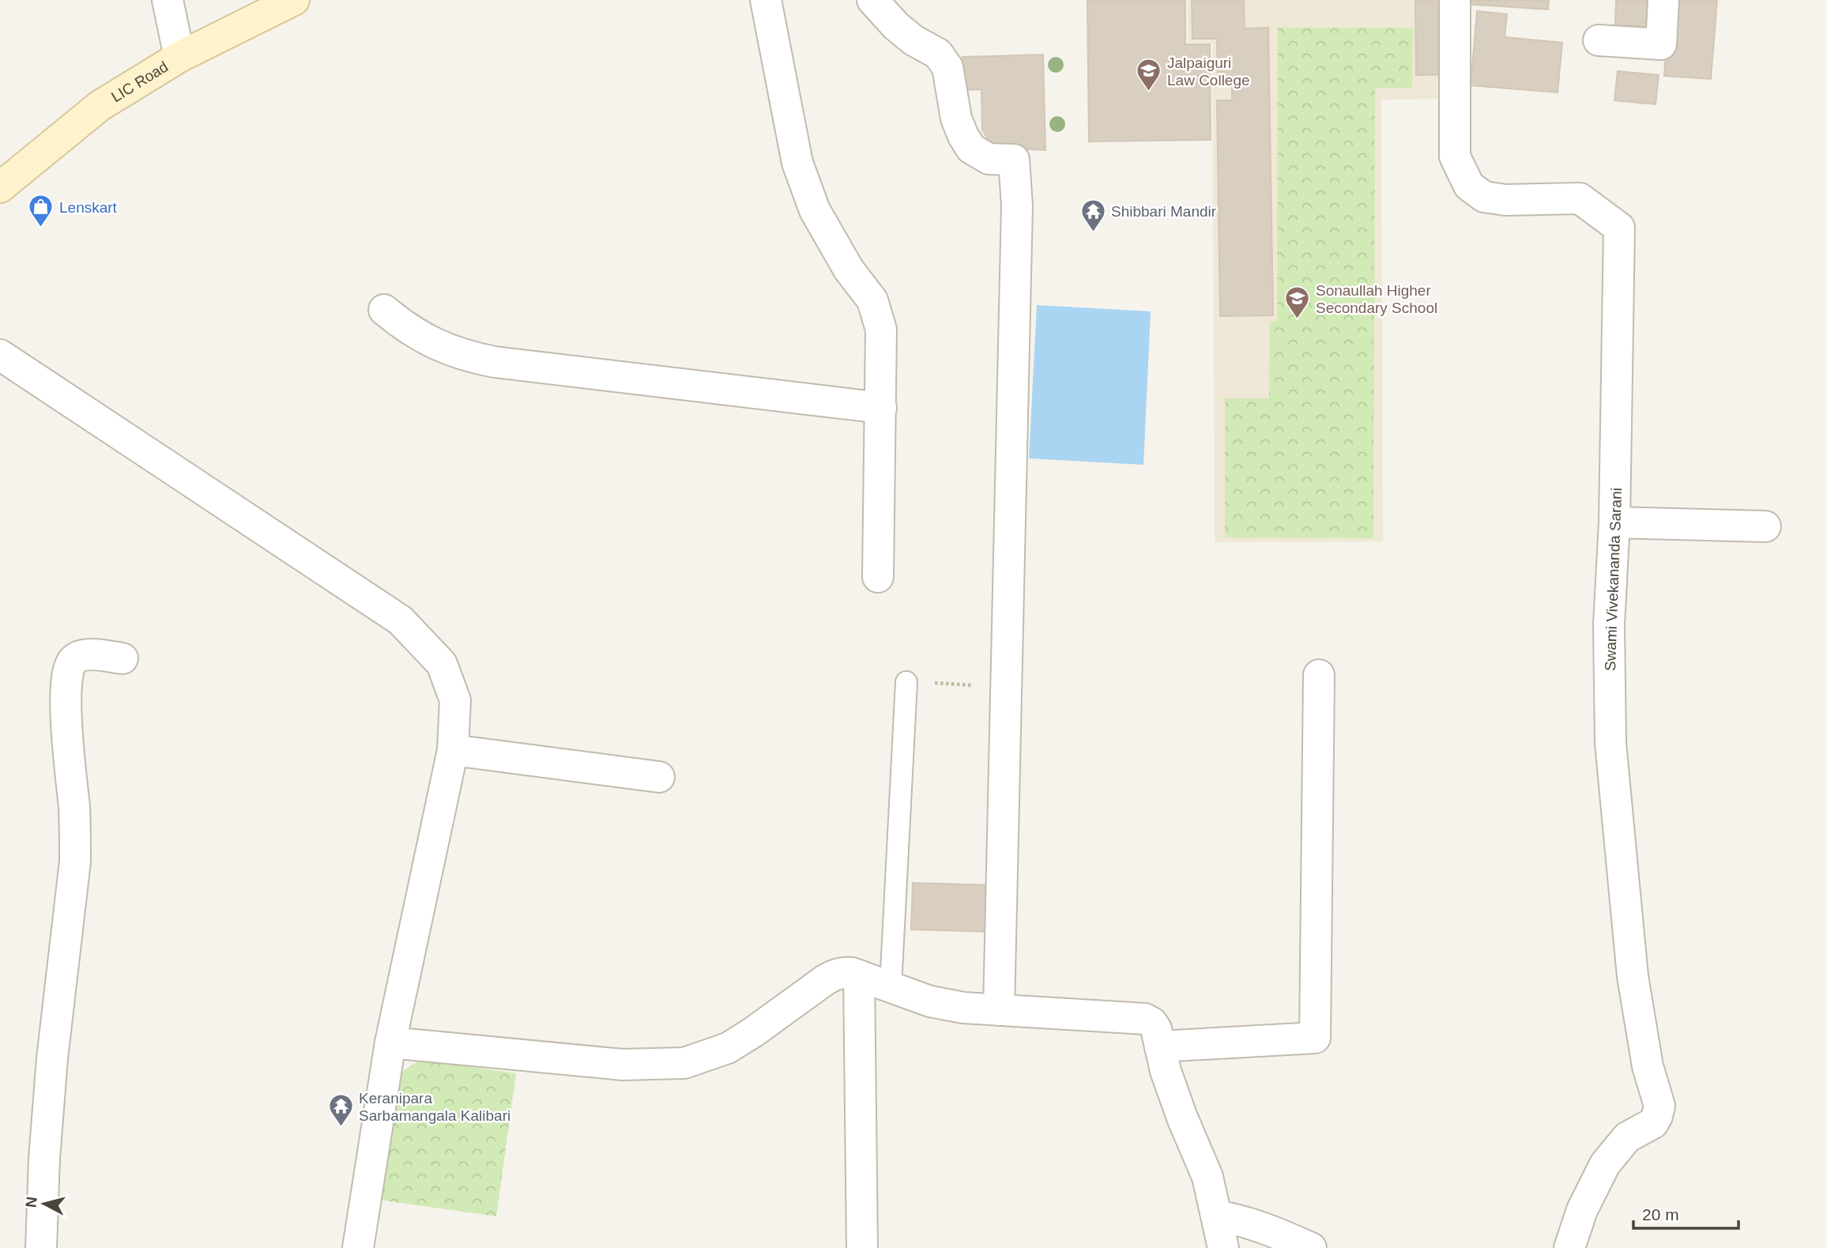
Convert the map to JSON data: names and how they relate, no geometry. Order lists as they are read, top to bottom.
{
  "streets": {
    "main road": ["LIC Road"],
    "street": ["Swami Vivekananda Sarani"]
  },
  "places": {
    "school or university": ["Jalpaiguri Law College", "Sonaullah Higher Secondary School"],
    "shop": ["Lenskart"],
    "temple": ["Shibbari Mandir", "Keranipara Sarbamangala Kalibari"]
  },
  "scale_bar": "20 m",
  "north": "left"
}
